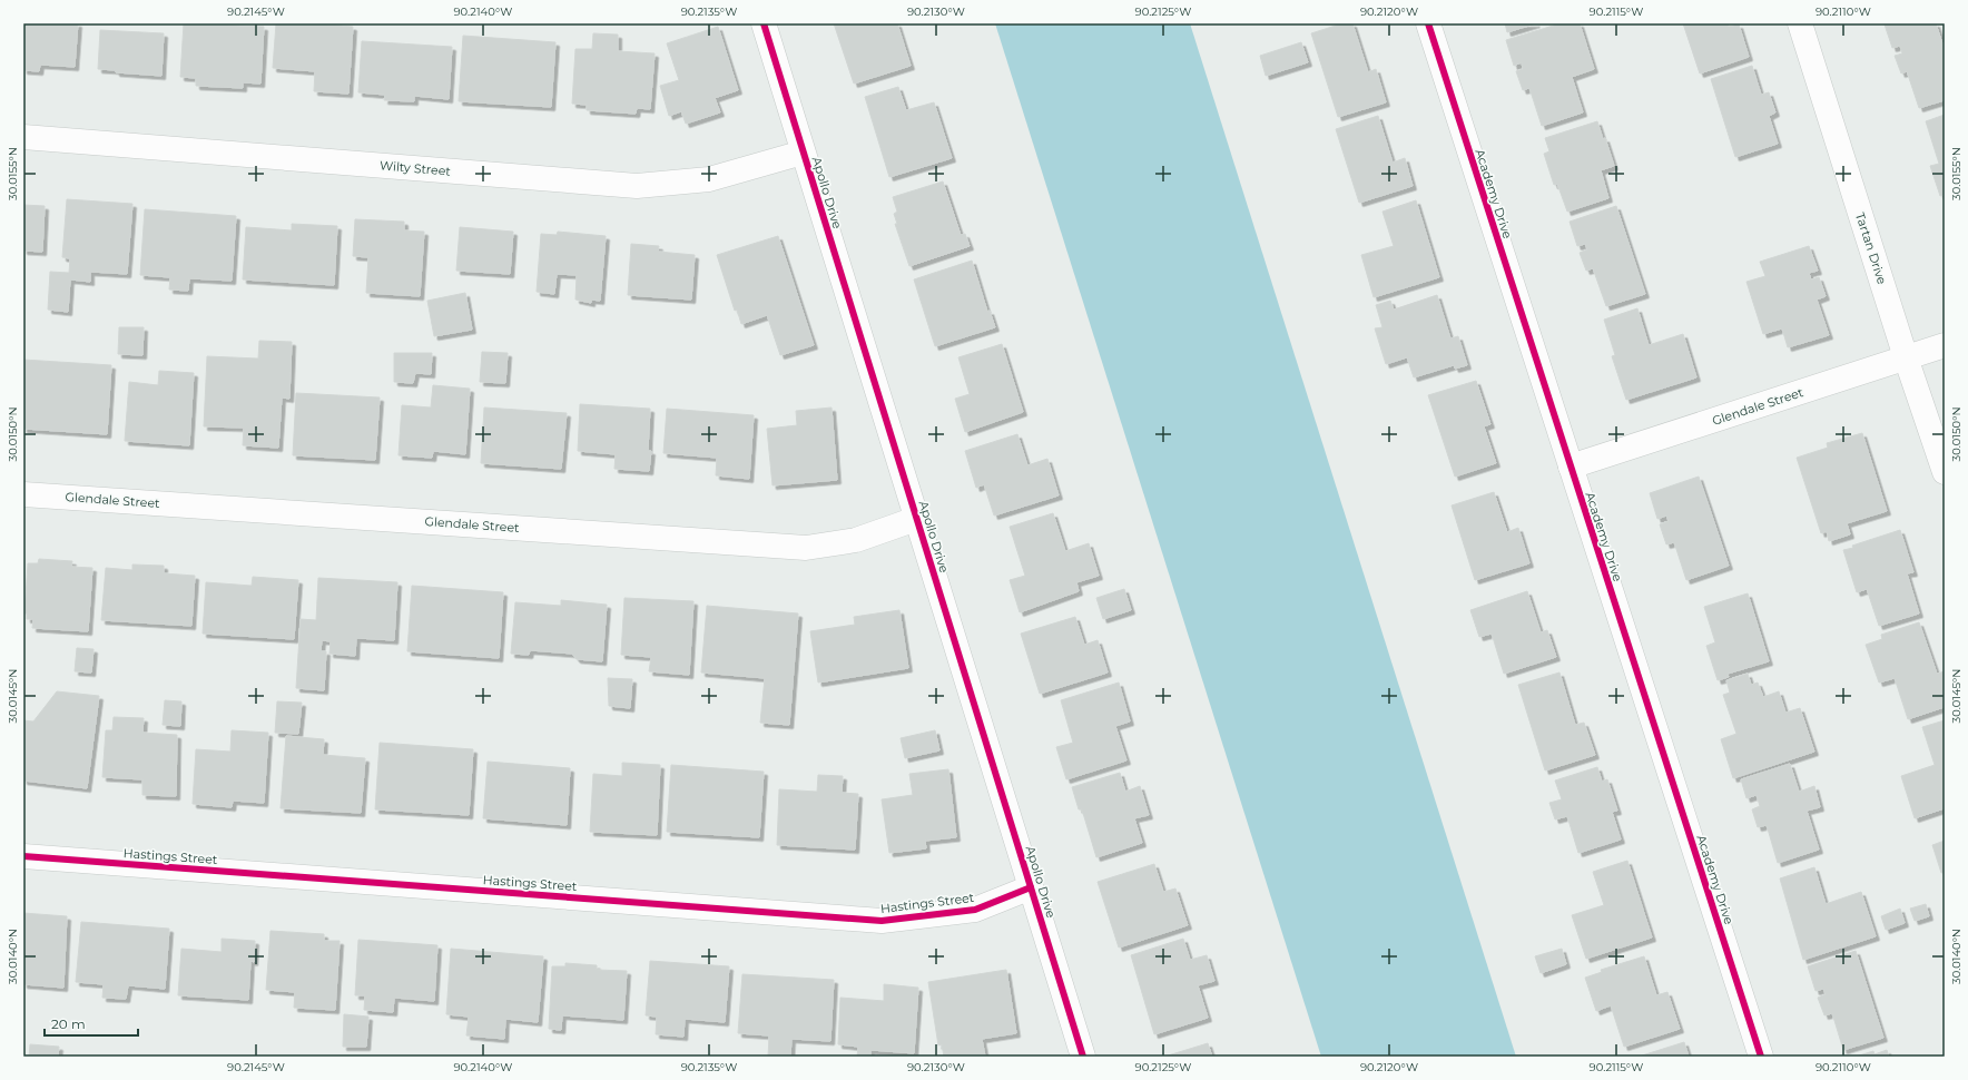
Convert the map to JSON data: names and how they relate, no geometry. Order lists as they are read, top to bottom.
{
  "streets": {
    "street": [
      "Wilty Street",
      "Apollo Drive",
      "Academy Drive",
      "Tartan Drive",
      "Glendale Street",
      "Hastings Street"
    ]
  },
  "crossings": [
    ["Wilty Street", "Apollo Drive"],
    ["Apollo Drive", "Glendale Street"],
    ["Apollo Drive", "Hastings Street"],
    ["Academy Drive", "Glendale Street"],
    ["Tartan Drive", "Glendale Street"]
  ],
  "scale_bar": "20 m",
  "coordinates": [
    "90.2145°W",
    "90.2140°W",
    "90.2135°W",
    "90.2130°W",
    "90.2125°W",
    "90.2120°W",
    "90.2115°W",
    "90.2110°W",
    "30.0155°N",
    "30.0150°N",
    "30.0145°N",
    "30.0140°N"
  ]
}
